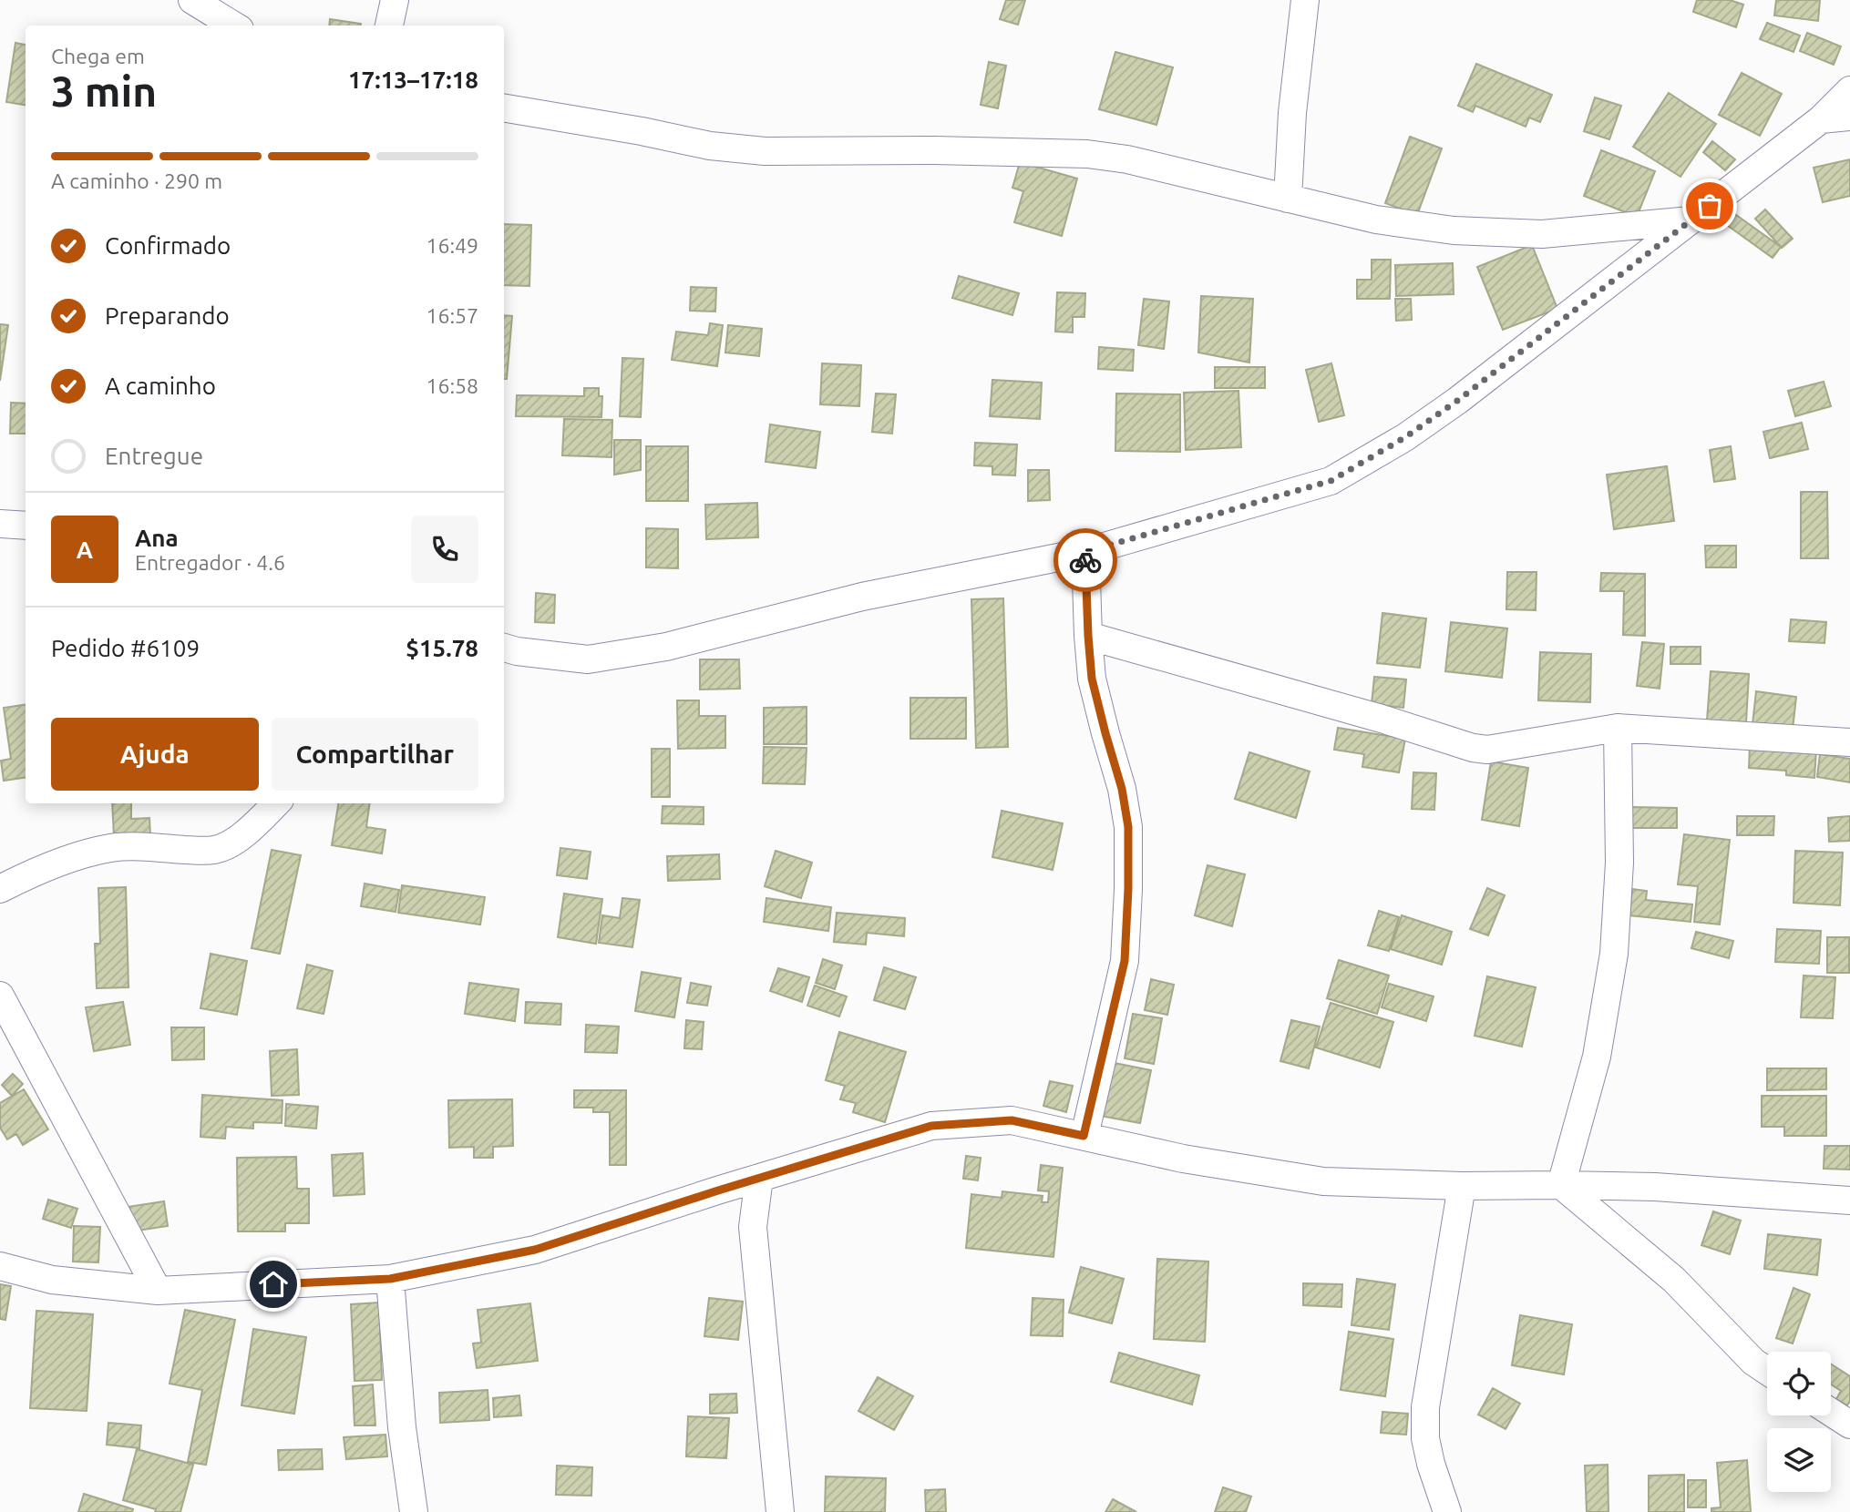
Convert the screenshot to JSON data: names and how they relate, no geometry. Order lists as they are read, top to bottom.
{
  "page": {
    "heading": ["3 min", "Chega em", "17:13–17:18"],
    "panel": [
      "Ana",
      "Entregador · 4.6",
      "Pedido #6109",
      "$15.78"
    ],
    "bar": "A caminho · 290 m",
    "list": [
      ["Confirmado", "16:49"],
      ["Preparando", "16:57"],
      ["A caminho", "16:58"],
      "Entregue"
    ],
    "round": "A",
    "buttons": ["Ajuda", "Compartilhar"]
  }
}
